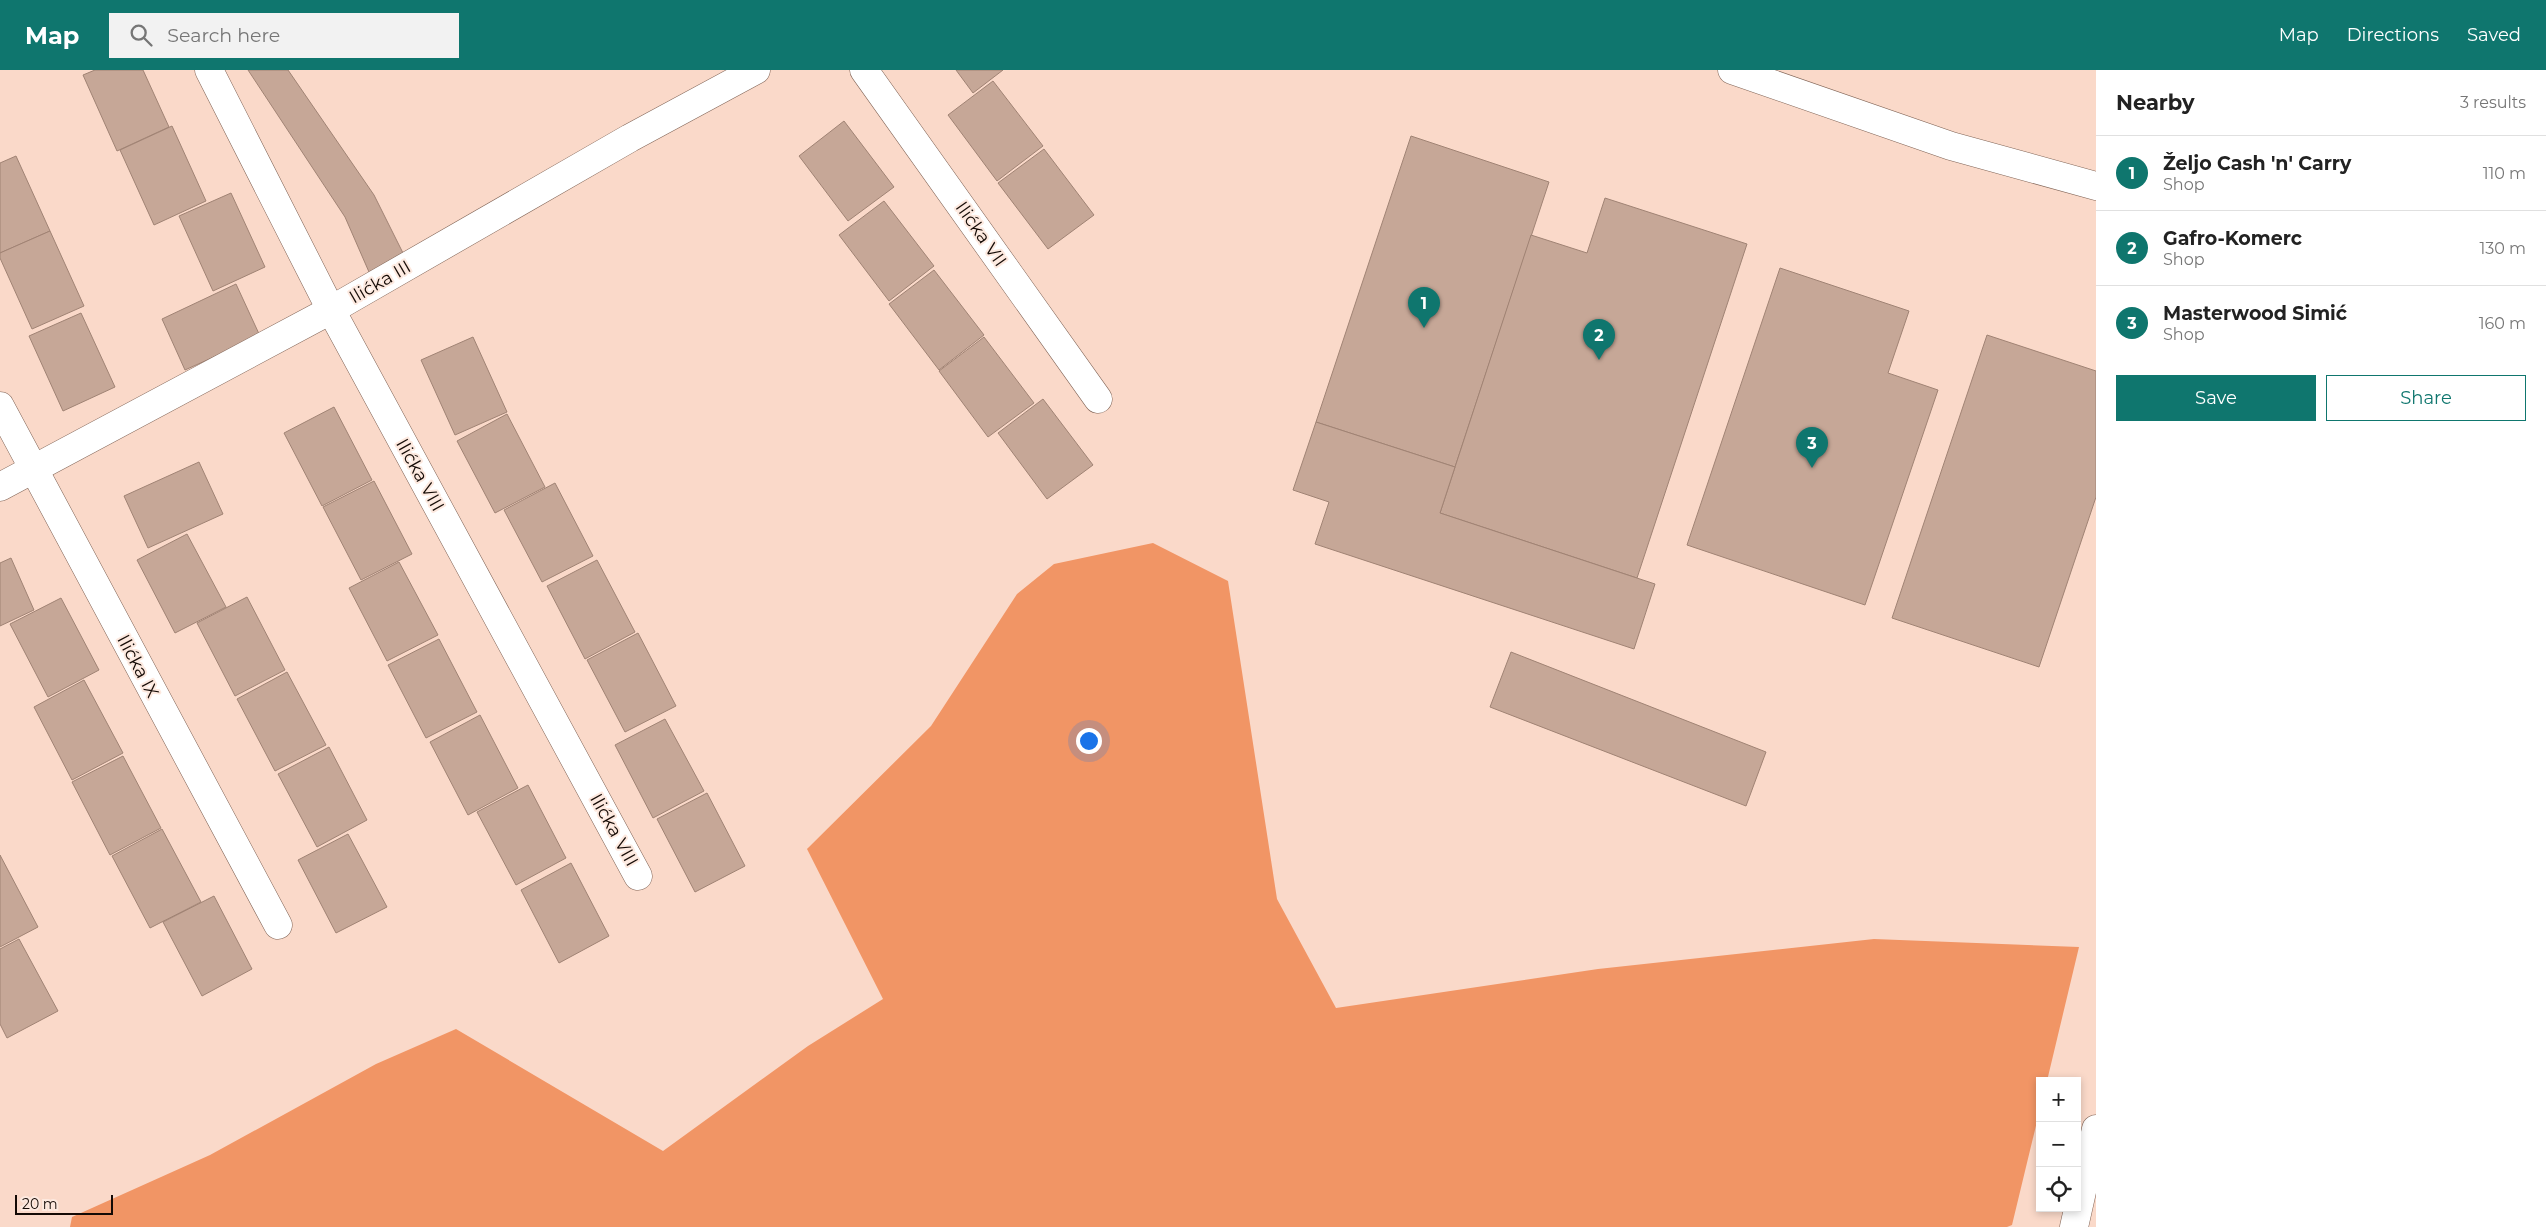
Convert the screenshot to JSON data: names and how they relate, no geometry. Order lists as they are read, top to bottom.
{
  "streets": {
    "street": [
      "Ilićka VII",
      "Ilićka III",
      "Ilićka VIII",
      "Ilićka IX"
    ]
  },
  "crossings": [
    ["Ilićka III", "Ilićka VIII"],
    ["Ilićka III", "Ilićka IX"]
  ],
  "scale_bar": "20 m",
  "page": {
    "header": "Map",
    "search": "Search here",
    "nav": ["Map", "Directions", "Saved"],
    "heading": ["Nearby", "3 results"],
    "list": [
      {
        "mark": "1",
        "name": "Željo Cash 'n' Carry",
        "note": "Shop",
        "value": "110 m"
      },
      {
        "mark": "2",
        "name": "Gafro-Komerc",
        "note": "Shop",
        "value": "130 m"
      },
      {
        "mark": "3",
        "name": "Masterwood Simić",
        "note": "Shop",
        "value": "160 m"
      }
    ],
    "pins": ["1", "2", "3"],
    "buttons": ["Save", "Share"],
    "map_buttons": ["+", "−"],
    "scale": "20 m"
  }
}
